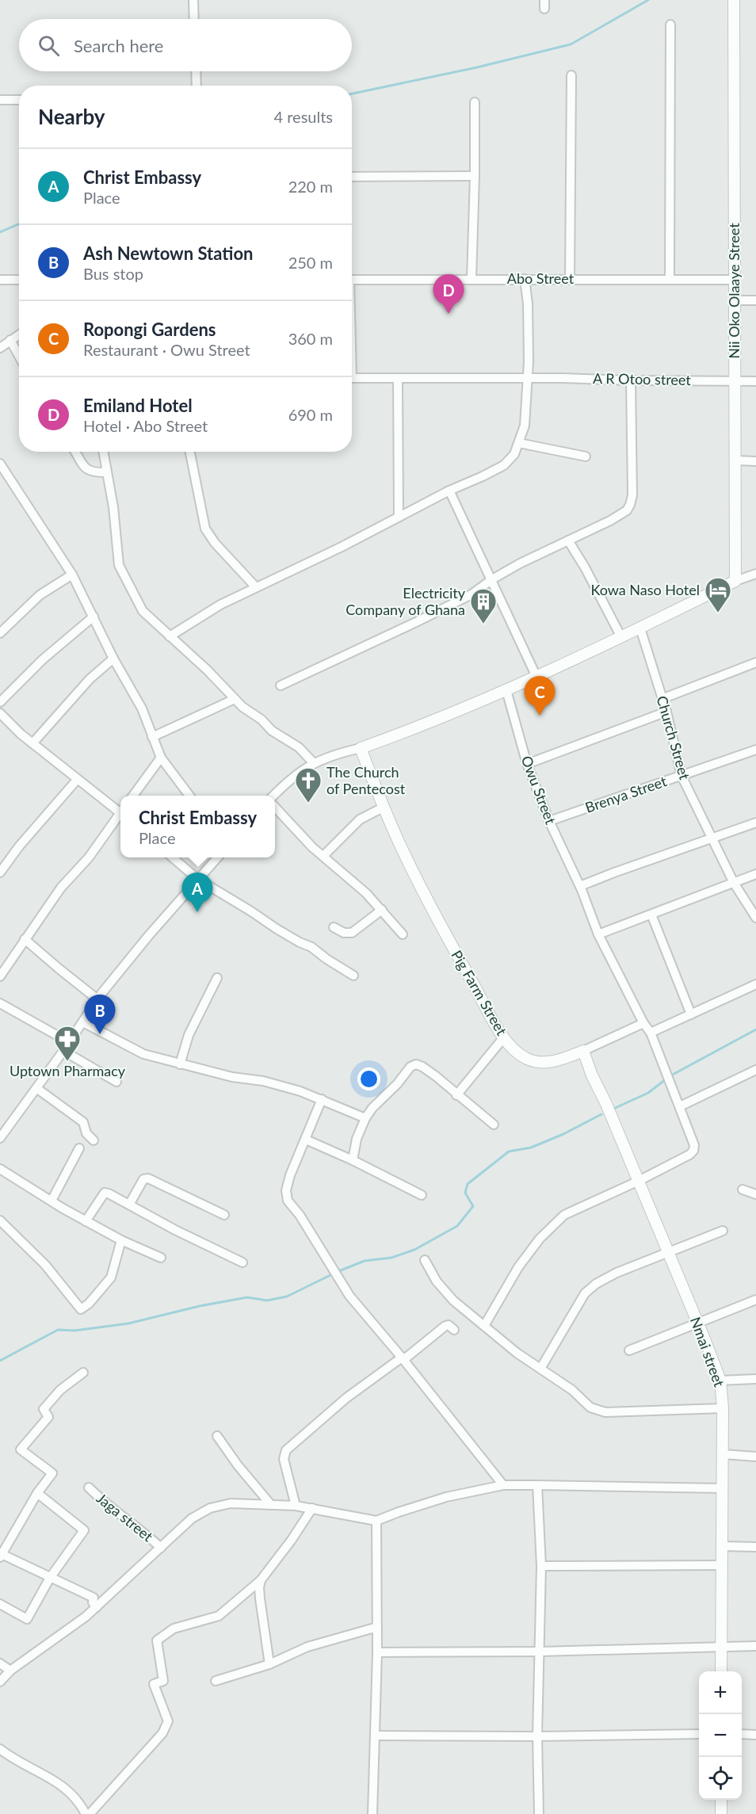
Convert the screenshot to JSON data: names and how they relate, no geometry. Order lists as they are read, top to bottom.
{
  "streets": {
    "street": [
      "Abo Street",
      "Nii Oko Olaaye Street",
      "A R Otoo street",
      "Church Street",
      "Owu Street",
      "Brenya Street",
      "Pig Farm Street",
      "Nmai street",
      "Jaga street"
    ]
  },
  "crossings": [
    ["Abo Street", "Nii Oko Olaaye Street"],
    ["Nii Oko Olaaye Street", "A R Otoo street"],
    ["Church Street", "Brenya Street"],
    ["Owu Street", "Brenya Street"],
    ["Pig Farm Street", "Nmai street"]
  ],
  "places": {
    "hotel": ["Kowa Naso Hotel"],
    "building": ["Electricity Company of Ghana"],
    "church": ["The Church of Pentecost"],
    "pharmacy": ["Uptown Pharmacy"]
  },
  "page": {
    "search": "Search here",
    "heading": ["Nearby", "4 results"],
    "list": [
      {
        "mark": "A",
        "name": "Christ Embassy",
        "note": "Place",
        "value": "220 m"
      },
      {
        "mark": "B",
        "name": "Ash Newtown Station",
        "note": "Bus stop",
        "value": "250 m"
      },
      {
        "mark": "C",
        "name": "Ropongi Gardens",
        "note": "Restaurant · Owu Street",
        "value": "360 m"
      },
      {
        "mark": "D",
        "name": "Emiland Hotel",
        "note": "Hotel · Abo Street",
        "value": "690 m"
      }
    ],
    "pins": [
      "D",
      "C",
      "A",
      "B"
    ],
    "popup": ["Christ Embassy", "Place"],
    "map_buttons": ["+", "−"]
  }
}
